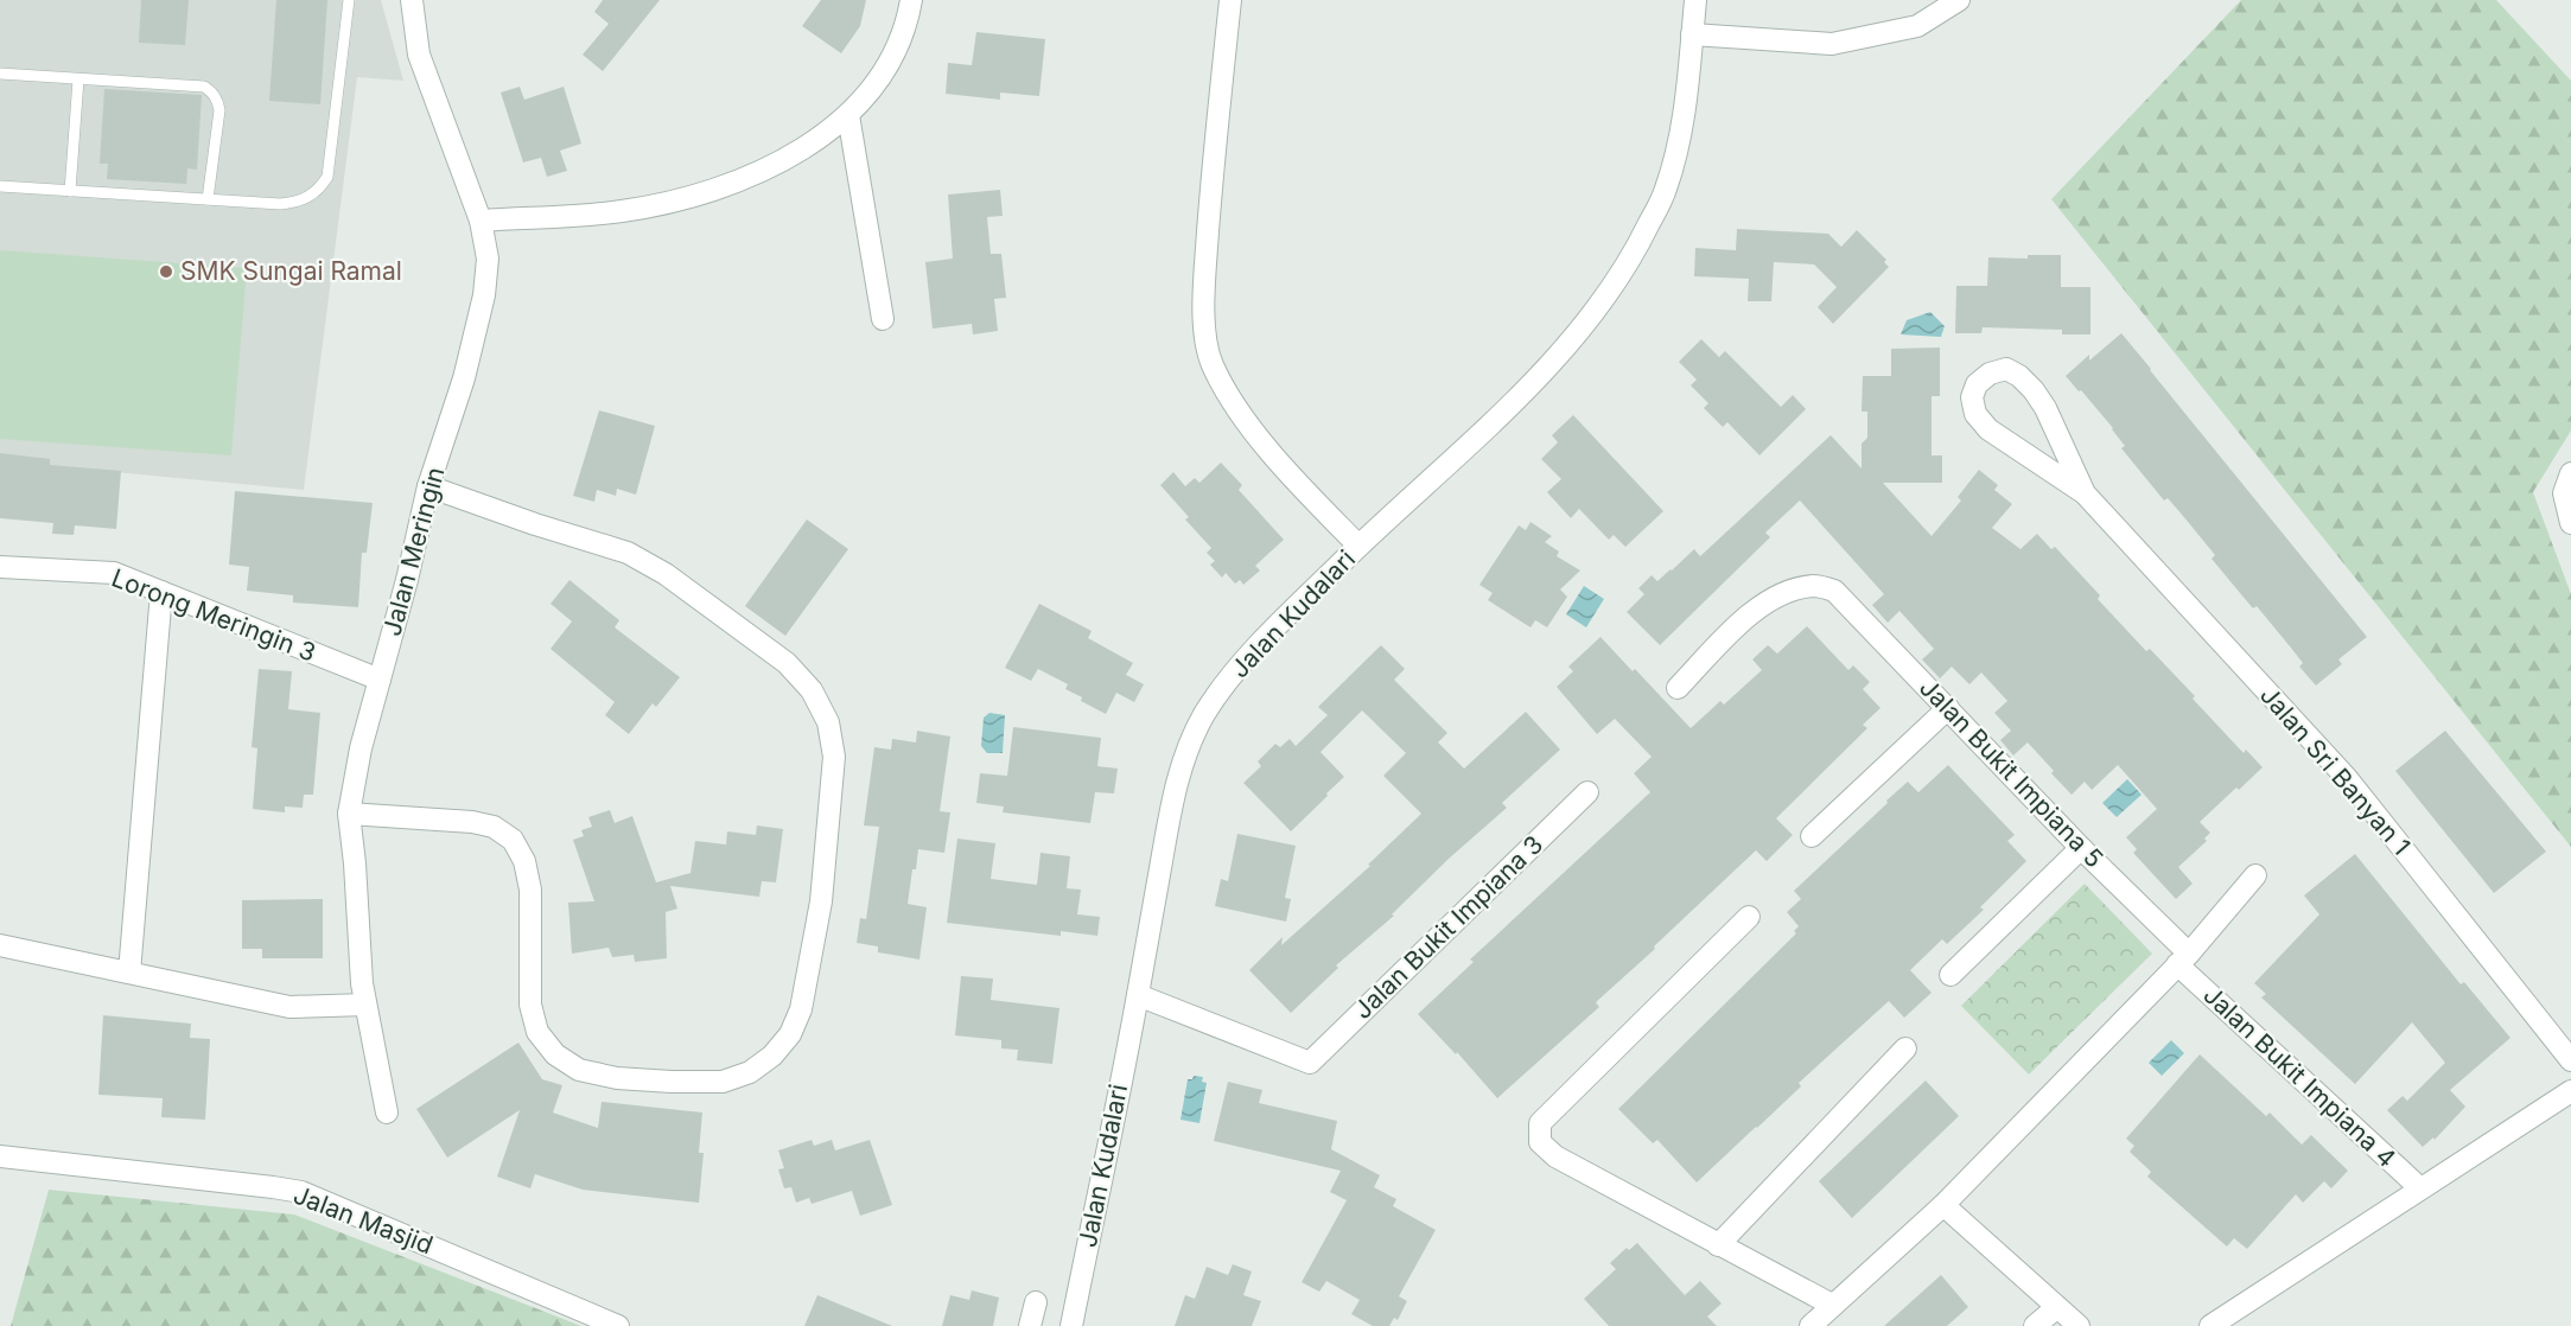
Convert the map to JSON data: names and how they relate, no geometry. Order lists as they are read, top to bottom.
{
  "streets": {
    "street": [
      "Jalan Meringin",
      "Jalan Kudalari",
      "Lorong Meringin 3",
      "Jalan Sri Banyan 1",
      "Jalan Bukit Impiana 5",
      "Jalan Bukit Impiana 3",
      "Jalan Bukit Impiana 4",
      "Jalan Masjid"
    ]
  },
  "crossings": [
    ["Jalan Meringin", "Lorong Meringin 3"],
    ["Jalan Kudalari", "Jalan Bukit Impiana 3"],
    ["Jalan Bukit Impiana 5", "Jalan Bukit Impiana 4"]
  ],
  "places": ["SMK Sungai Ramal"]
}
